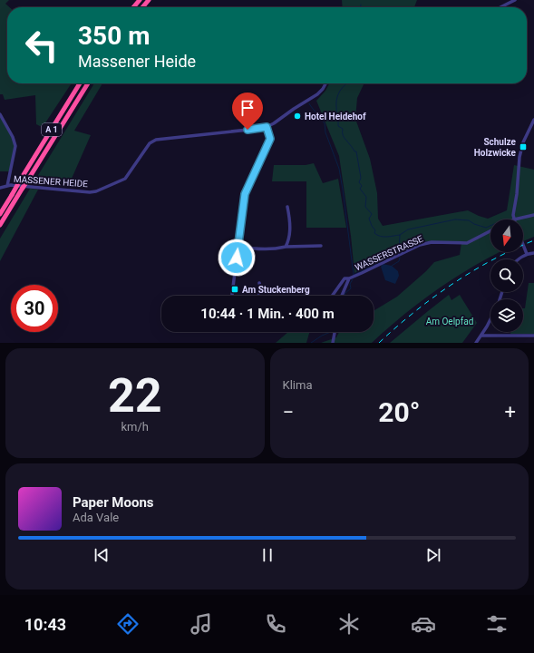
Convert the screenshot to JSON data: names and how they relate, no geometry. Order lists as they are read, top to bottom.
{
  "streets": {
    "highway": ["A 1"],
    "street": ["MASSENER HEIDE", "WASSERSTRASSE"]
  },
  "parks": ["Am Oelpfad"],
  "places": {
    "other": ["Hotel Heidehof"],
    "transit": ["Schulze Holzwicke", "Am Stuckenberg"]
  },
  "north": "bottom",
  "page": {
    "turn": ["350 m", "Massener Heide"],
    "limit": "30",
    "trip": "10:44 · 1 Min. · 400 m",
    "tile": [
      ["22", "km/h"],
      "Klima"
    ],
    "heat": ["−", "20°", "+"],
    "song": ["Paper Moons", "Ada Vale"],
    "tabs": "10:43"
  }
}
